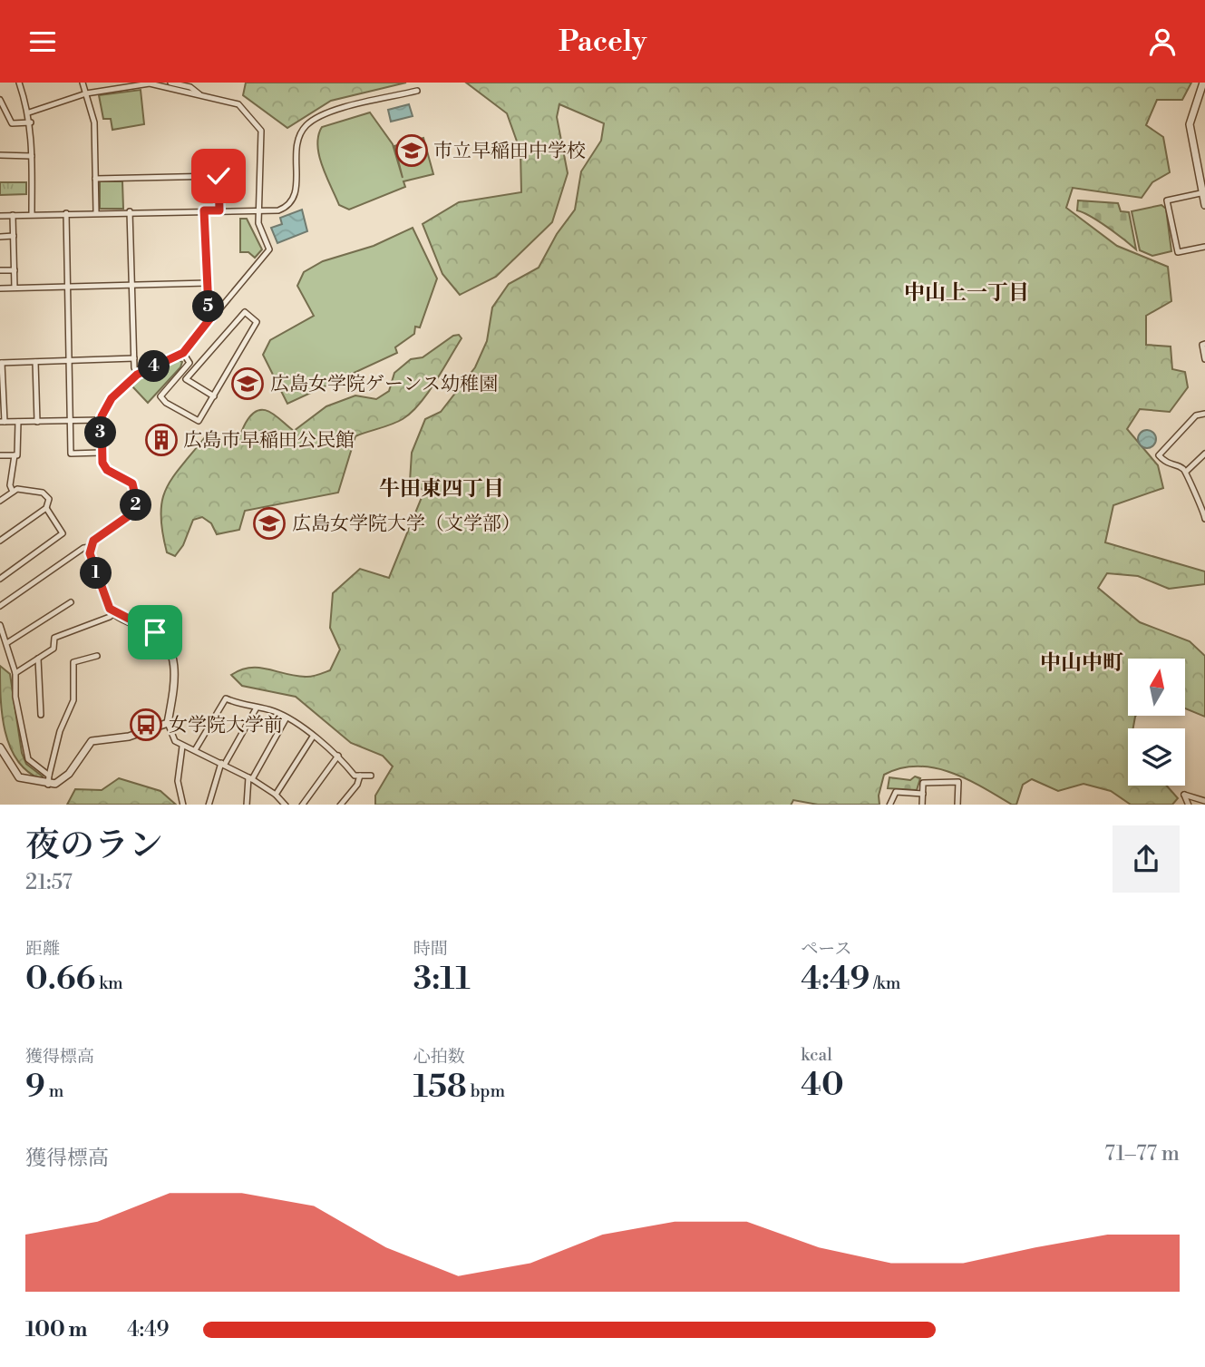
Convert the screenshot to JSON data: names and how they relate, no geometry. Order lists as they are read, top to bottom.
{
  "districts": ["中山上一丁目", "牛田東四丁目", "中山中町"],
  "places": {
    "school or university": ["市立早稲田中学校", "広島女学院ゲーンス幼稚園", "広島女学院大学（文学部）"],
    "building": ["広島市早稲田公民館"],
    "bus stop": ["女学院大学前"]
  },
  "north": "top",
  "page": {
    "header": "Pacely",
    "pins": [
      "5",
      "4",
      "3",
      "2",
      "1"
    ],
    "heading": ["夜のラン", "21:57"],
    "stats": [
      ["距離", "0.66 km"],
      ["時間", "3:11"],
      ["ペース", "4:49 /km"],
      ["獲得標高", "9 m"],
      ["心拍数", "158 bpm"],
      ["kcal", "40"]
    ],
    "chart": ["獲得標高", "71–77 m"],
    "list": [
      {
        "name": "100 m",
        "note": "4:49"
      }
    ]
  }
}
